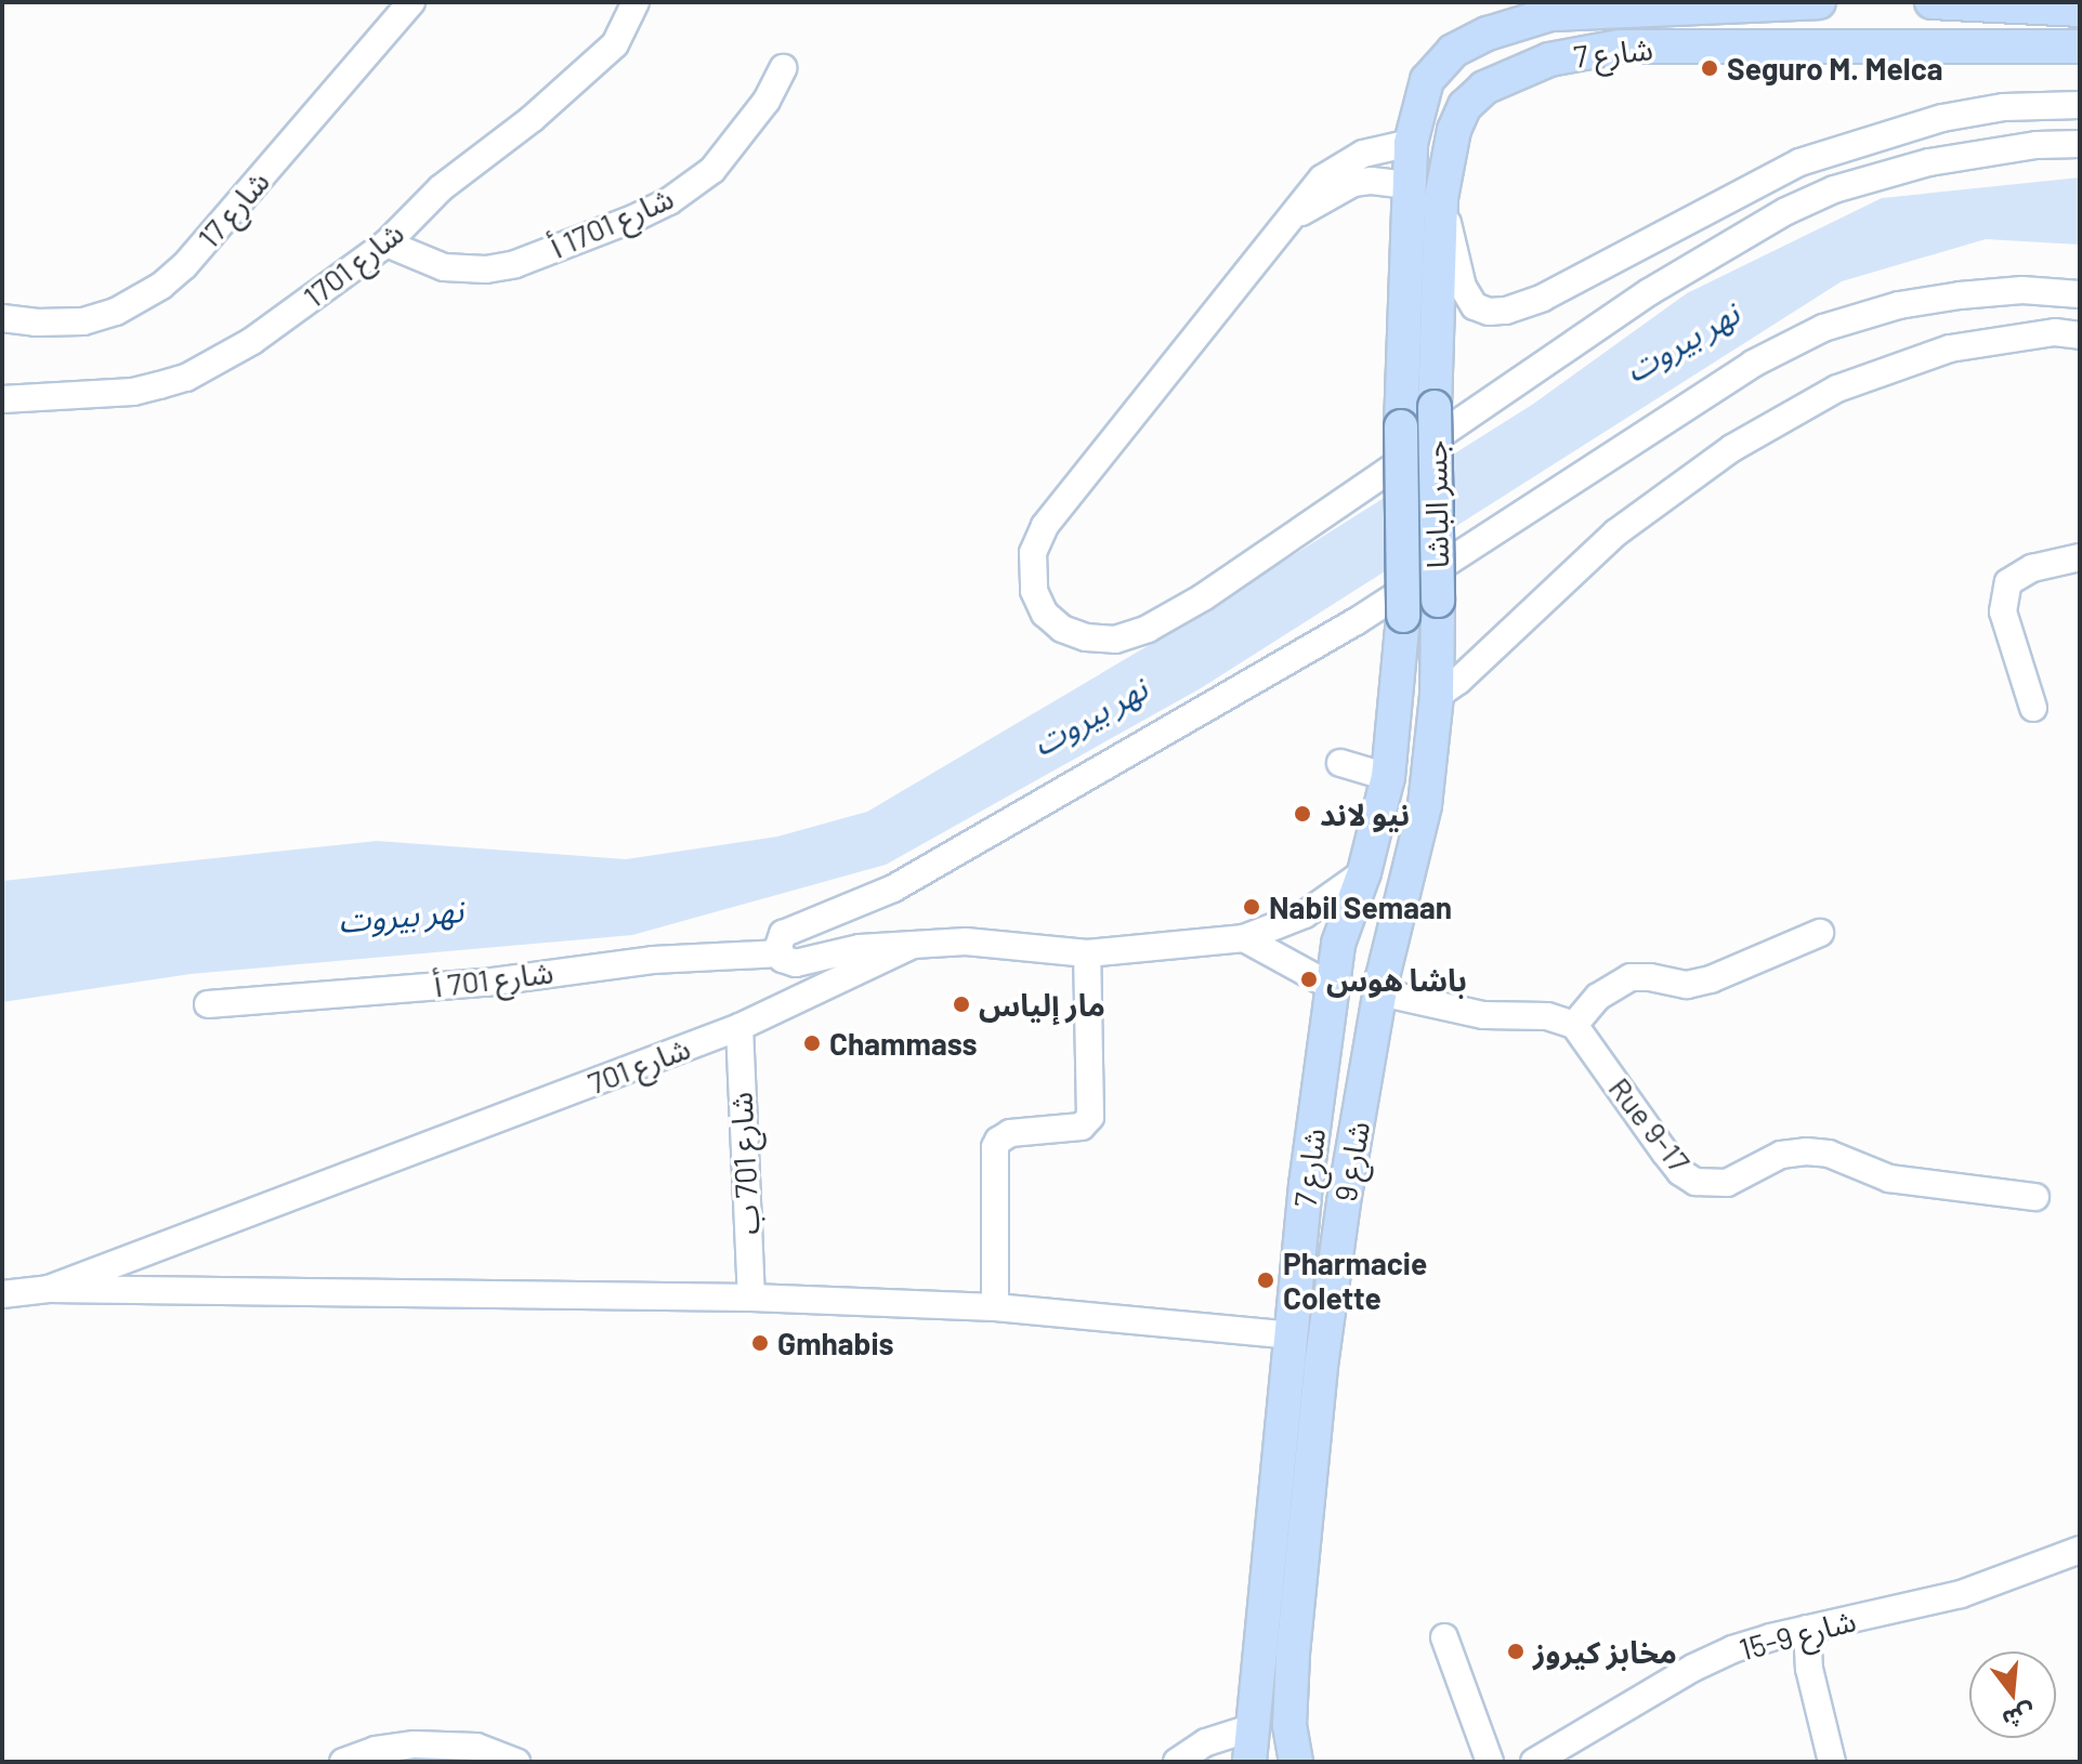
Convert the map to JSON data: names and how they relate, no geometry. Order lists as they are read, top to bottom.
{
  "streets": {
    "main road": ["شارع 7", "جسر الباشا", "شارع 9"],
    "street": [
      "شارع 17",
      "شارع 1701 أ",
      "شارع 1701",
      "شارع 701 أ",
      "شارع 701",
      "Rue 9-17",
      "شارع 701 ب",
      "شارع 9-15"
    ]
  },
  "crossings": [
    ["شارع 7", "جسر الباشا"],
    ["شارع 7", "شارع 701"],
    ["شارع 1701 أ", "شارع 1701"],
    ["جسر الباشا", "شارع 9"],
    ["شارع 701 أ", "شارع 701"],
    ["شارع 701", "شارع 701 ب"]
  ],
  "water": ["نهر بيروت"],
  "places": [
    "Seguro M. Melca",
    "نيو لاند",
    "Nabil Semaan",
    "باشا هوس",
    "مار إلياس",
    "Chammass",
    "Pharmacie Colette",
    "Gmhabis",
    "مخابز كيروز"
  ],
  "north": "bottom"
}
